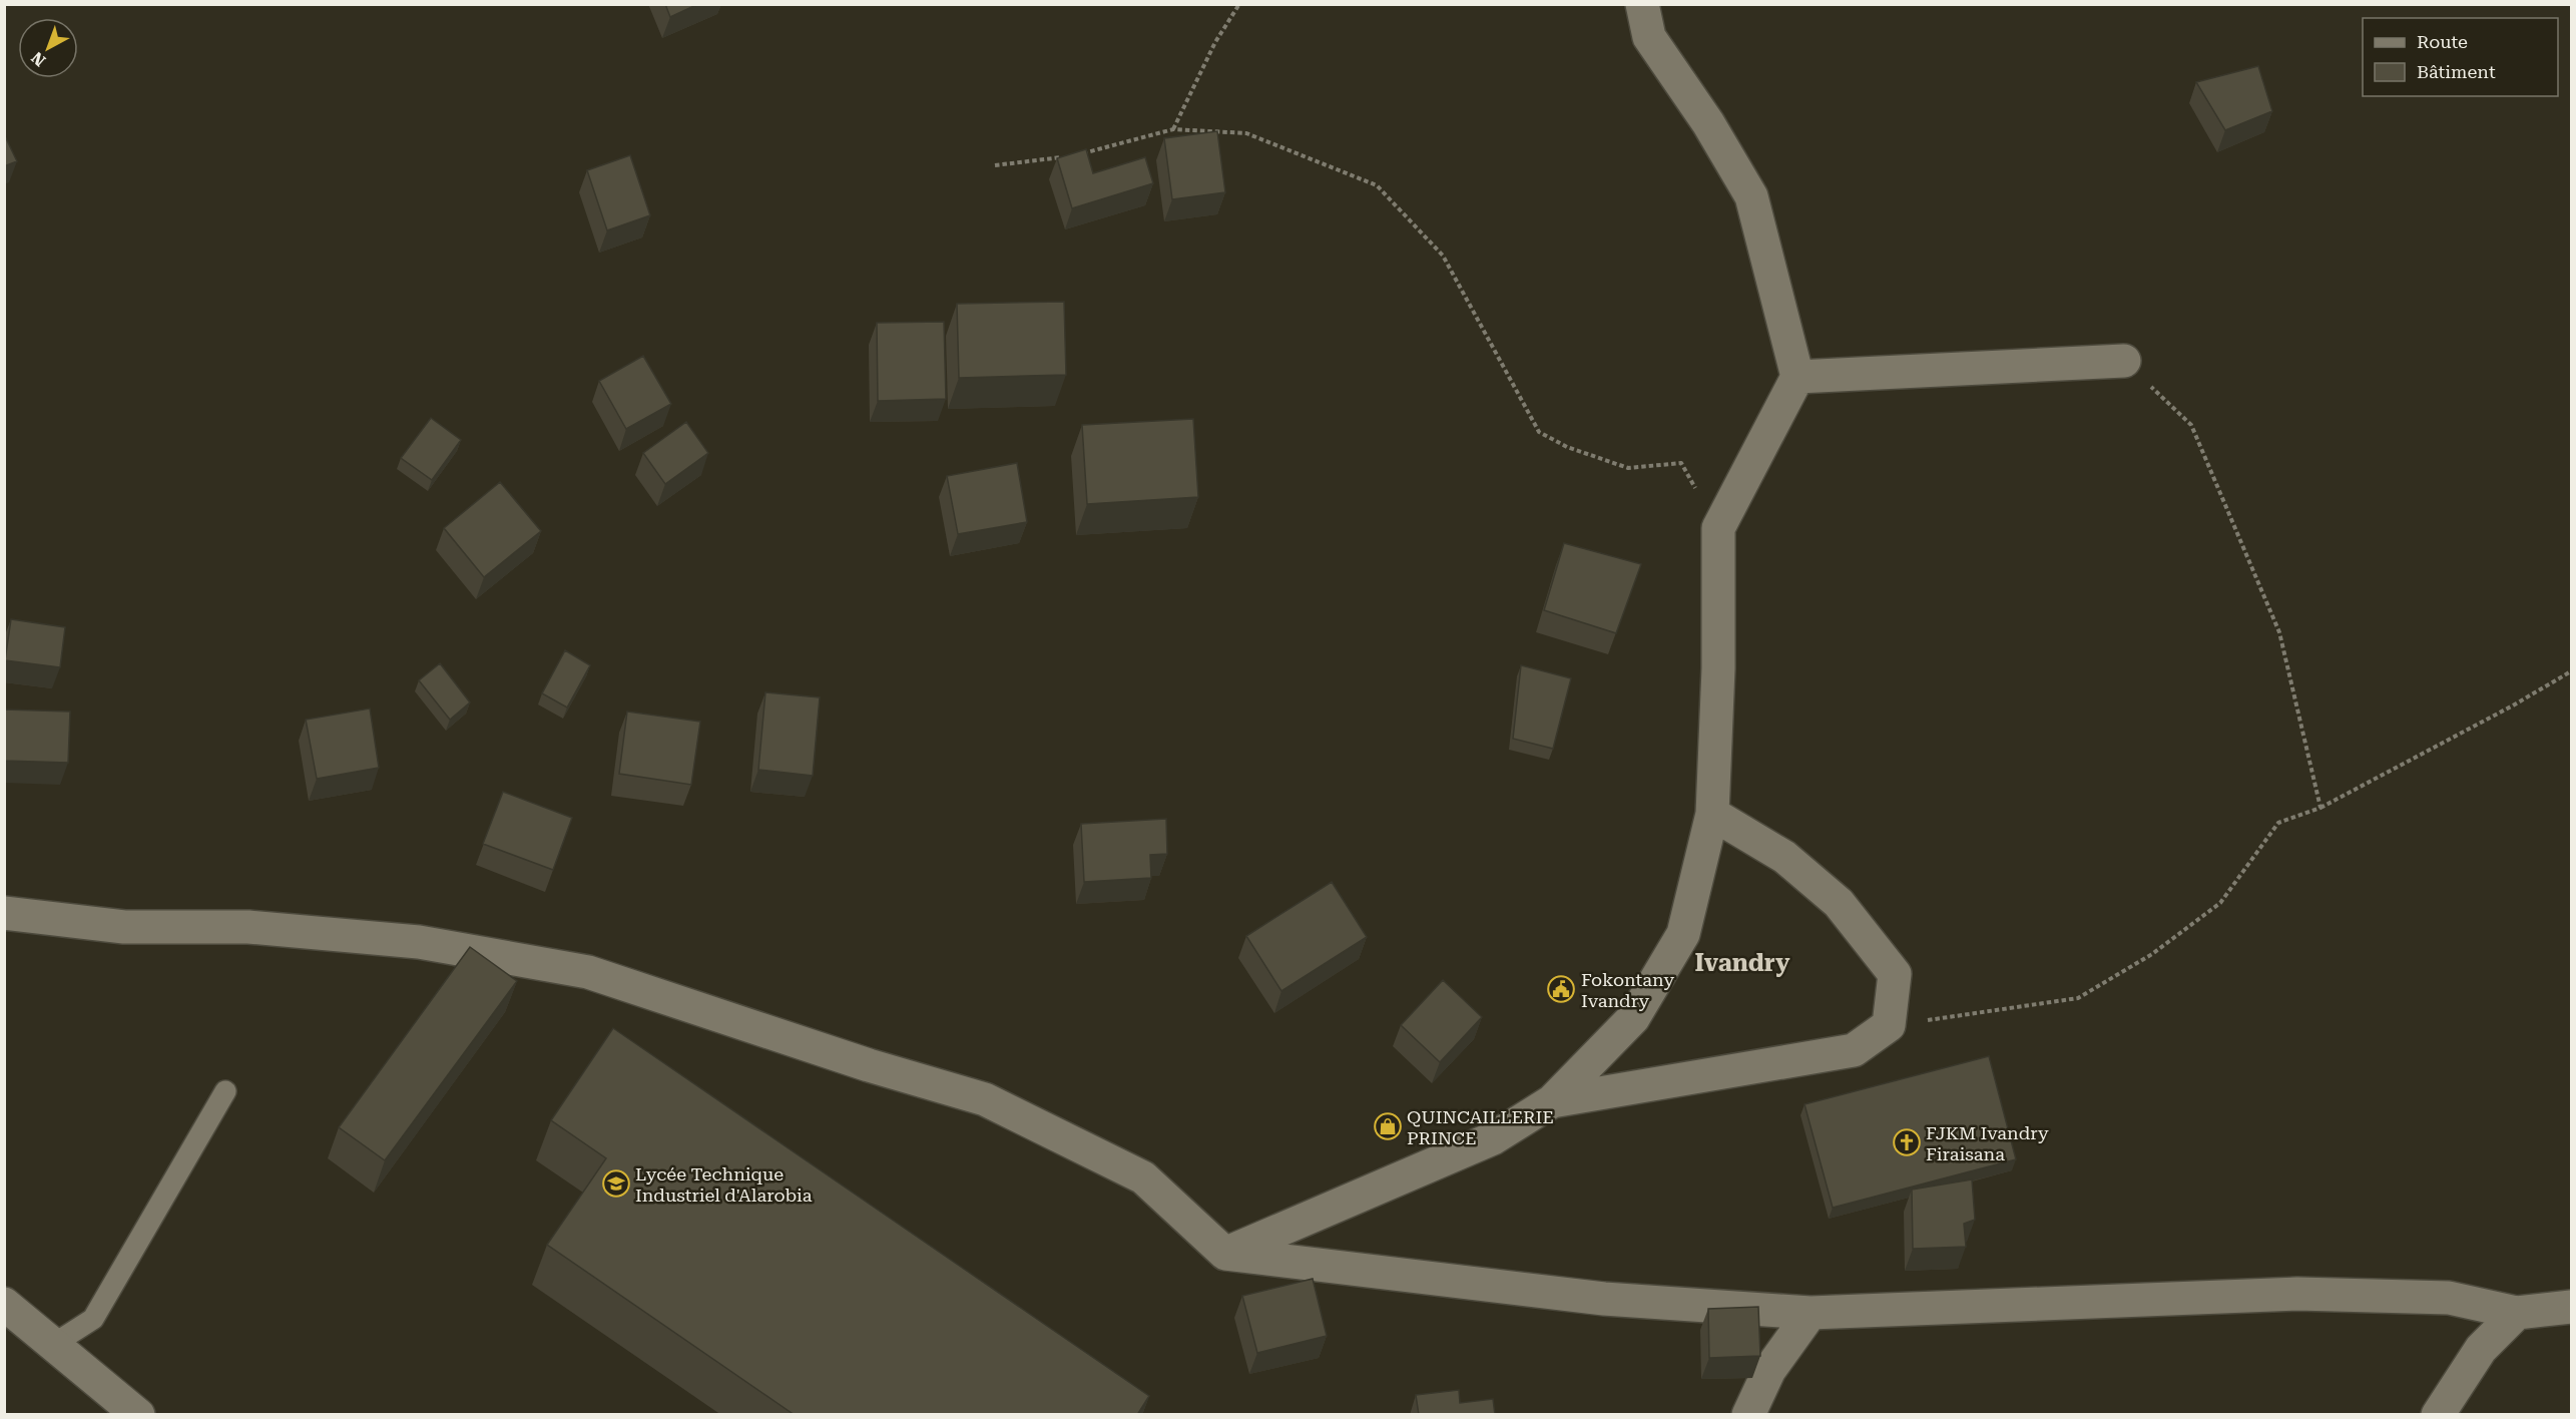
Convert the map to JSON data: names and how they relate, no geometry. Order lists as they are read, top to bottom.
{
  "districts": ["Ivandry"],
  "places": {
    "public building": ["Fokontany Ivandry"],
    "shop": ["QUINCAILLERIE PRINCE"],
    "church": ["FJKM Ivandry Firaisana"],
    "school or university": ["Lycée Technique Industriel d'Alarobia"]
  },
  "legend": ["Route", "Bâtiment"],
  "north": "bottom left"
}
